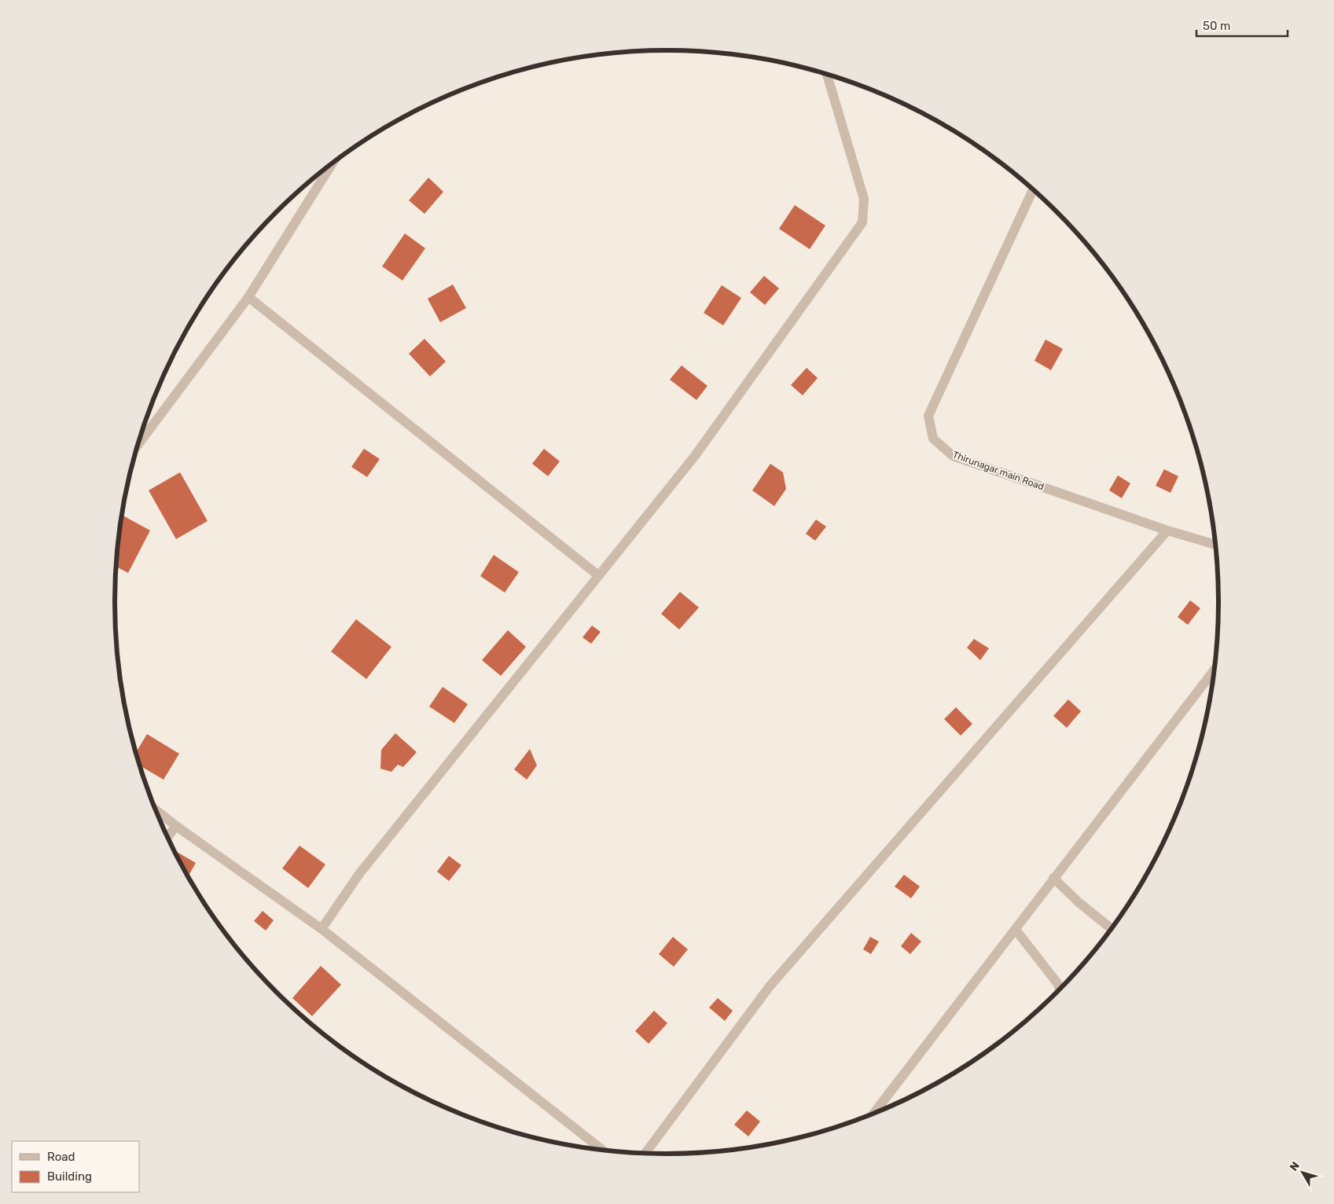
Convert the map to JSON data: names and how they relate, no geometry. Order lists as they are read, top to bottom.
{
  "streets": {
    "street": ["Thirunagar main Road"]
  },
  "legend": ["Road", "Building"],
  "scale_bar": "50 m",
  "north": "top left"
}
